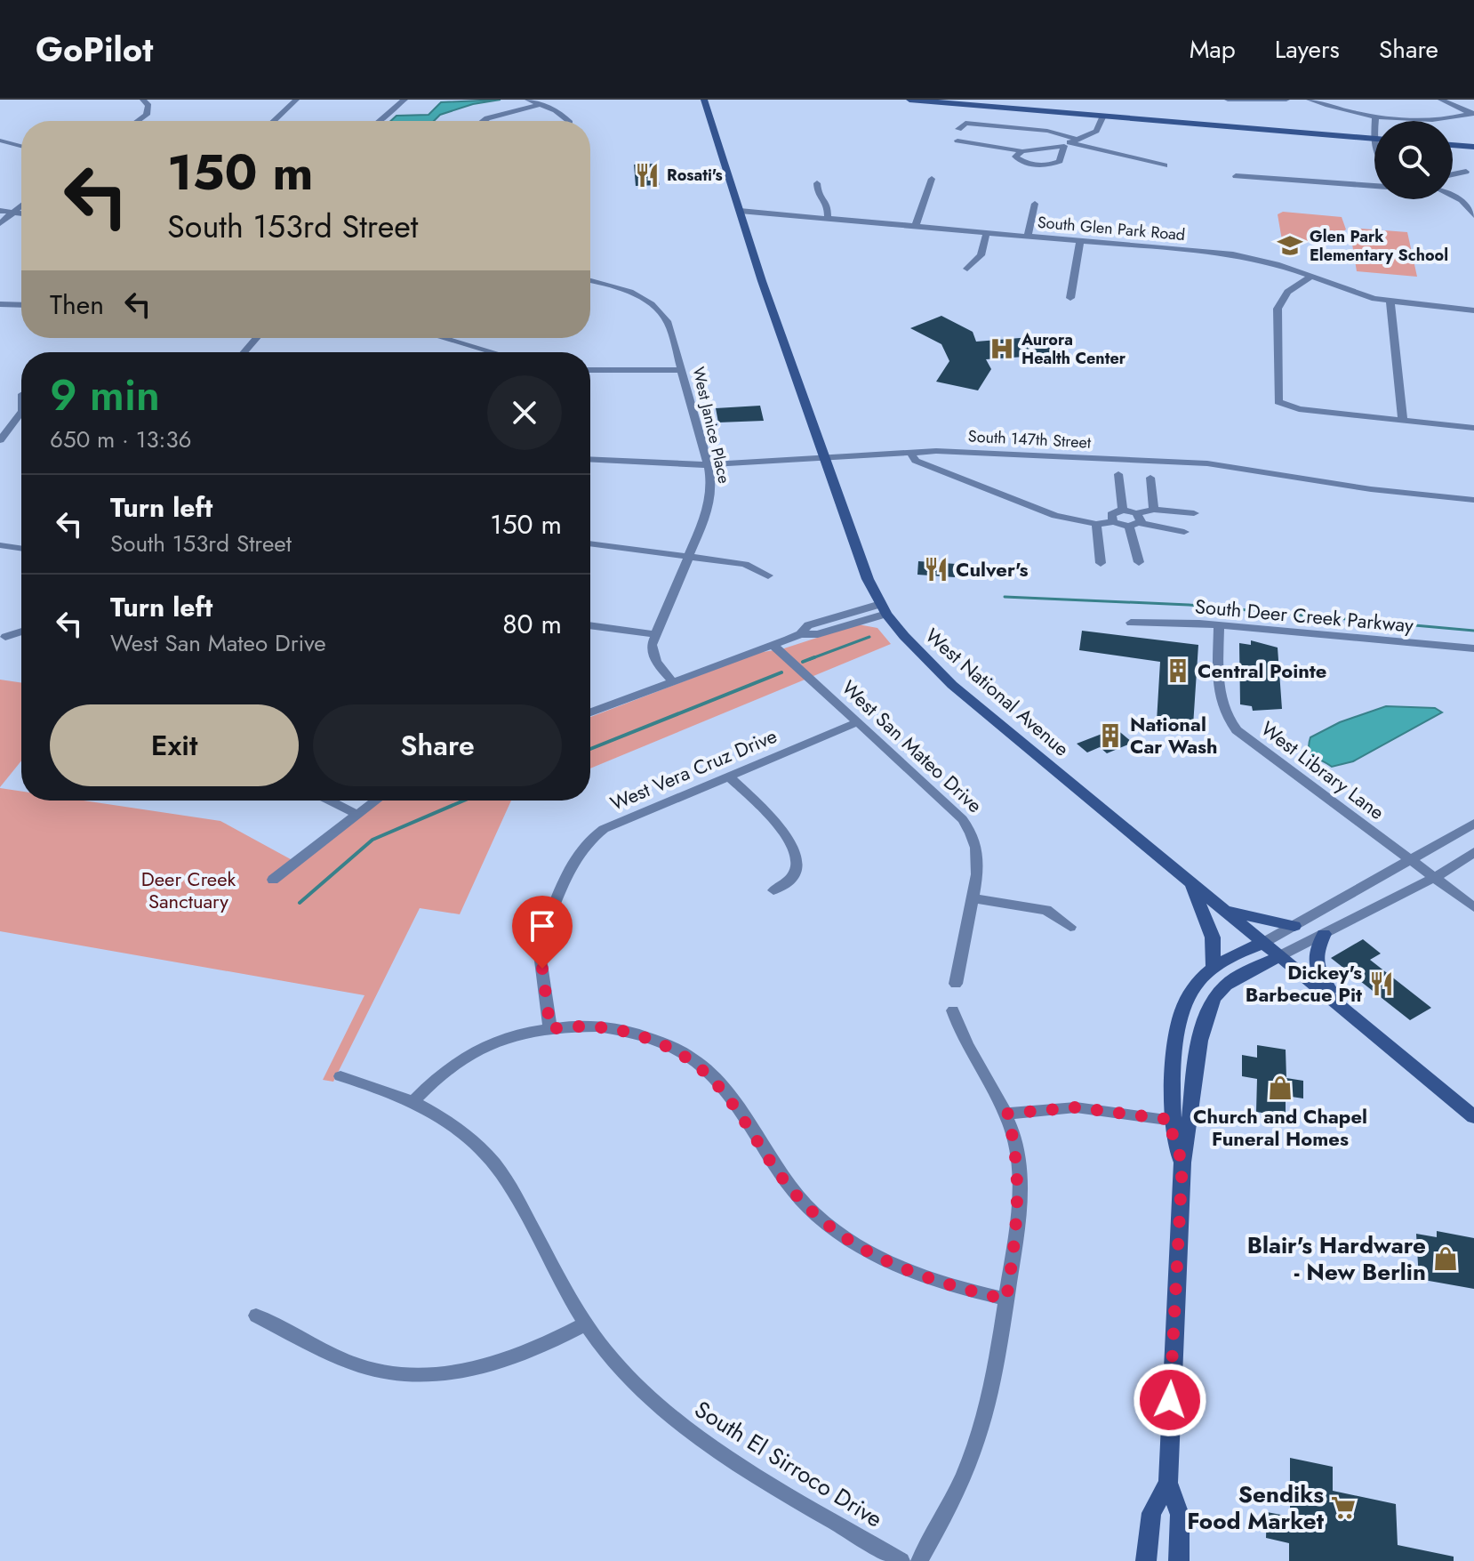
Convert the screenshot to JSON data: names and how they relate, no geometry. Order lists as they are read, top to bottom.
{
  "streets": {
    "main road": ["West National Avenue"],
    "street": [
      "South Glen Park Road",
      "West Janice Place",
      "South 147th Street",
      "South Deer Creek Parkway",
      "West San Mateo Drive",
      "West Vera Cruz Drive",
      "West Library Lane",
      "South El Sirroco Drive"
    ]
  },
  "crossings": [
    ["South Glen Park Road", "West National Avenue"],
    ["West Janice Place", "South 147th Street"],
    ["South 147th Street", "West National Avenue"],
    ["South Deer Creek Parkway", "West Library Lane"],
    ["West San Mateo Drive", "West Vera Cruz Drive"]
  ],
  "parks": ["Deer Creek Sanctuary"],
  "places": {
    "restaurant": ["Rosati's", "Culver's", "Dickey's Barbecue Pit"],
    "school or university": ["Glen Park Elementary School"],
    "hospital": ["Aurora Health Center"],
    "building": ["Central Pointe", "National Car Wash"],
    "shop": ["Church and Chapel Funeral Homes", "Blair's Hardware - New Berlin"],
    "supermarket": ["Sendiks Food Market"]
  },
  "page": {
    "header": "GoPilot",
    "nav": ["Map", "Layers", "Share"],
    "turn": ["150 m", "South 153rd Street"],
    "then": "Then",
    "heading": ["9 min", "650 m · 13:36"],
    "list": [
      {
        "name": "Turn left",
        "note": "South 153rd Street",
        "value": "150 m"
      },
      {
        "name": "Turn left",
        "note": "West San Mateo Drive",
        "value": "80 m"
      }
    ],
    "buttons": ["Exit", "Share"]
  }
}
